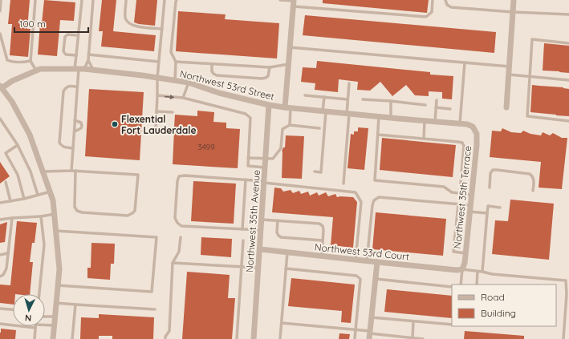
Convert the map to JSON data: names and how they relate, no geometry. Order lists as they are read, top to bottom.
{
  "streets": {
    "street": [
      "Northwest 53rd Street",
      "Northwest 35th Terrace",
      "Northwest 35th Avenue",
      "Northwest 53rd Court"
    ]
  },
  "crossings": [
    ["Northwest 53rd Street", "Northwest 35th Terrace"],
    ["Northwest 53rd Street", "Northwest 35th Avenue"],
    ["Northwest 35th Terrace", "Northwest 53rd Court"],
    ["Northwest 35th Avenue", "Northwest 53rd Court"]
  ],
  "places": ["Flexential Fort Lauderdale"],
  "house_numbers": ["3499"],
  "legend": ["Road", "Building"],
  "scale_bar": "100 m",
  "north": "bottom"
}
